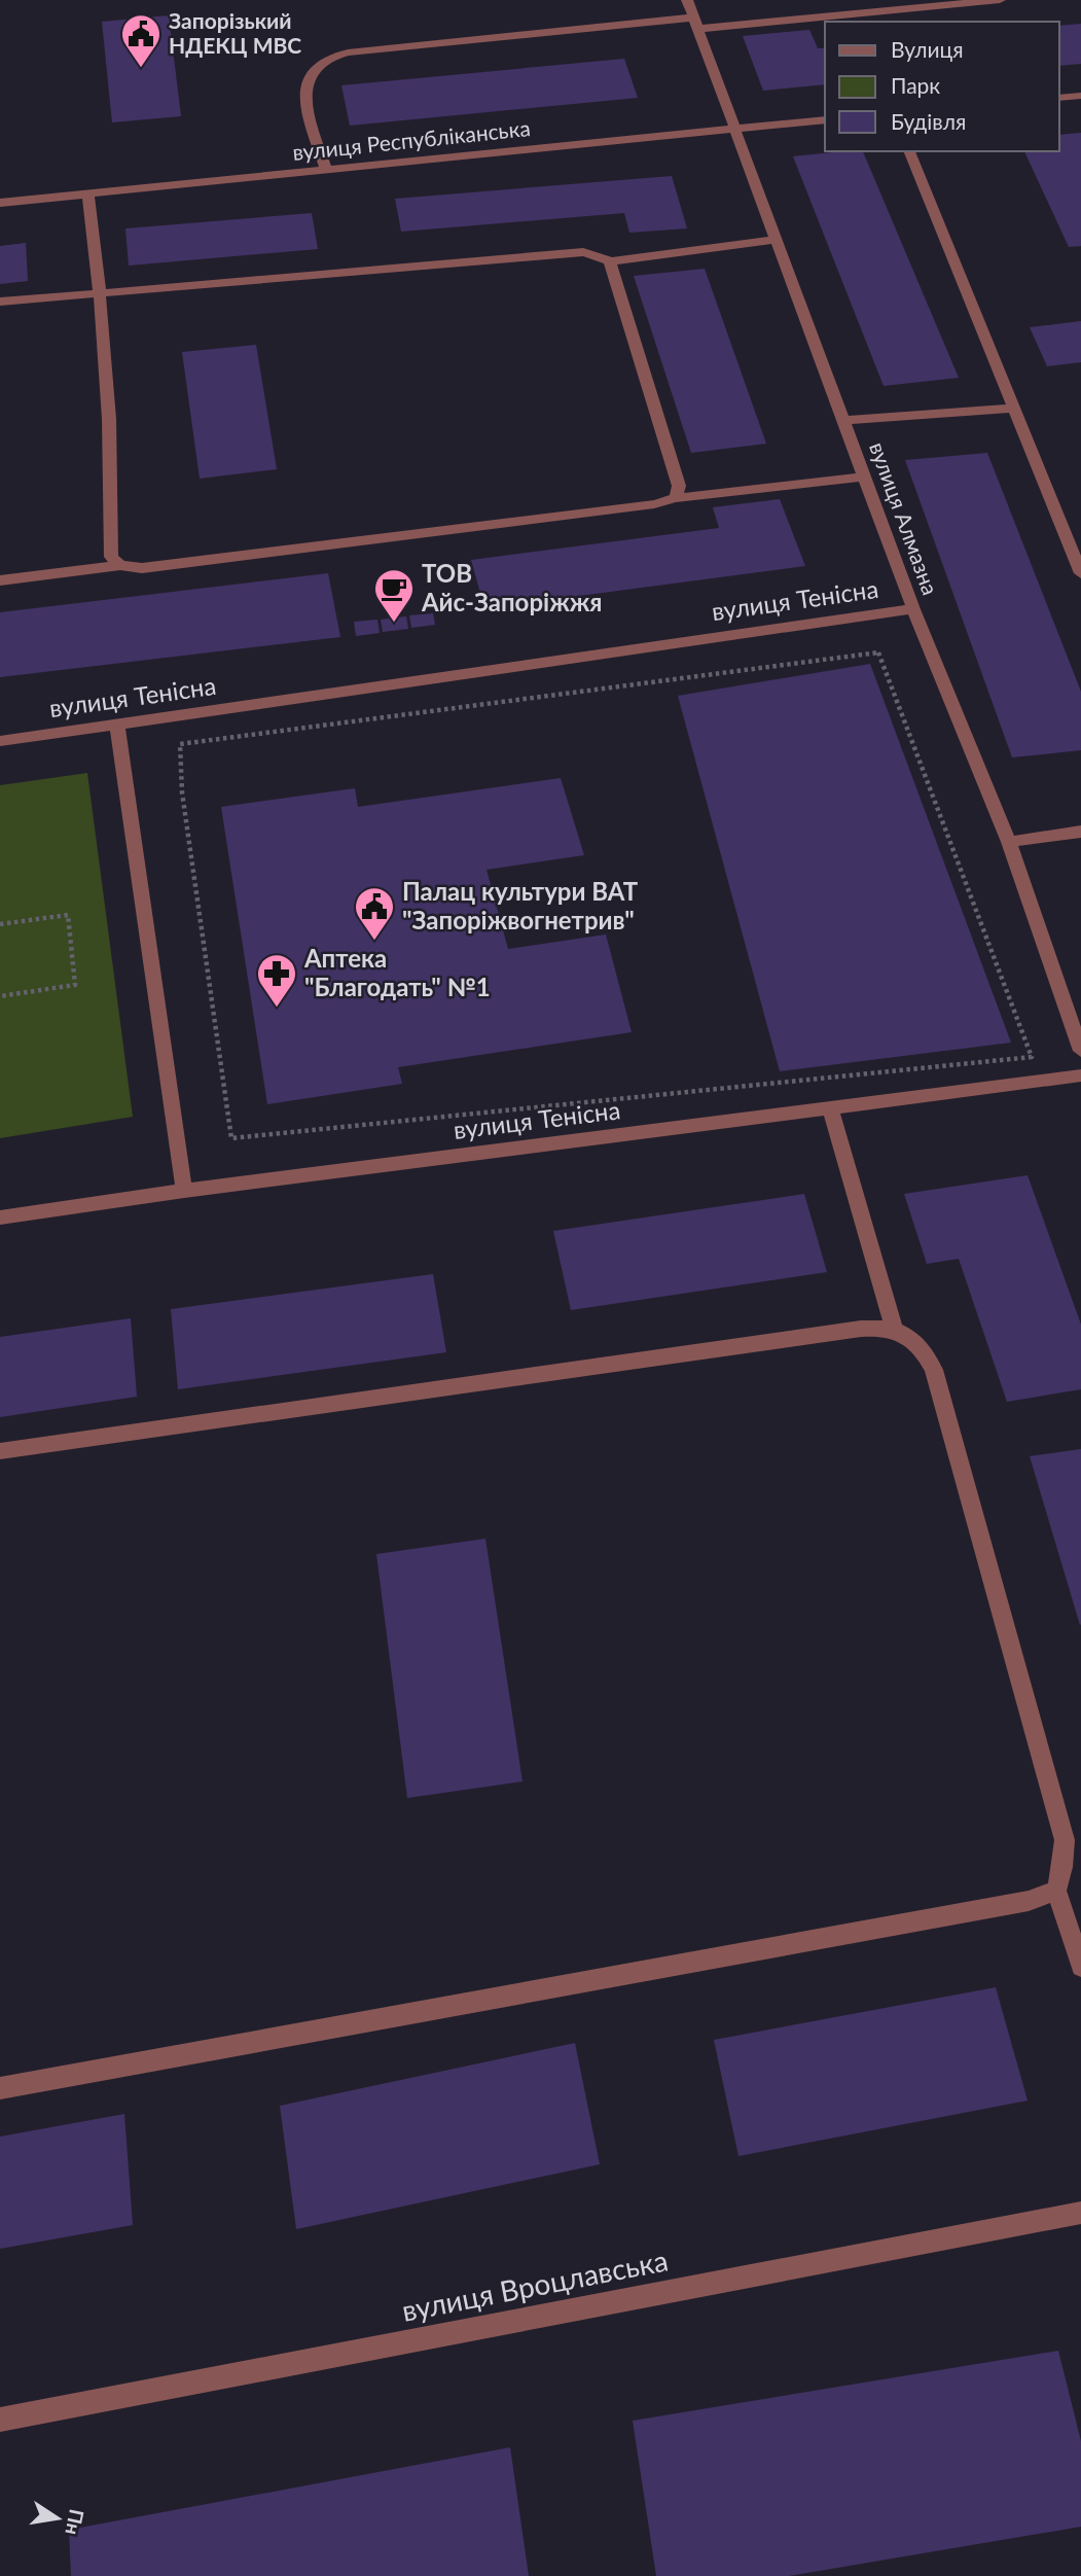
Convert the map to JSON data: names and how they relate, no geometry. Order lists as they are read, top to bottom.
{
  "streets": {
    "street": [
      "вулиця Республіканська",
      "вулиця Алмазна",
      "вулиця Тенісна",
      "вулиця Вроцлавська"
    ]
  },
  "crossings": [
    ["вулиця Республіканська", "вулиця Алмазна"],
    ["вулиця Алмазна", "вулиця Тенісна"]
  ],
  "places": {
    "public building": ["Запорізький НДЕКЦ МВС", "Палац культури ВАТ \"Запоріжвогнетрив\""],
    "cafe": ["ТОВ Айс-Запоріжжя"],
    "pharmacy": ["Аптека \"Благодать\" №1"]
  },
  "legend": ["Вулиця", "Парк", "Будівля"],
  "north": "right"
}
